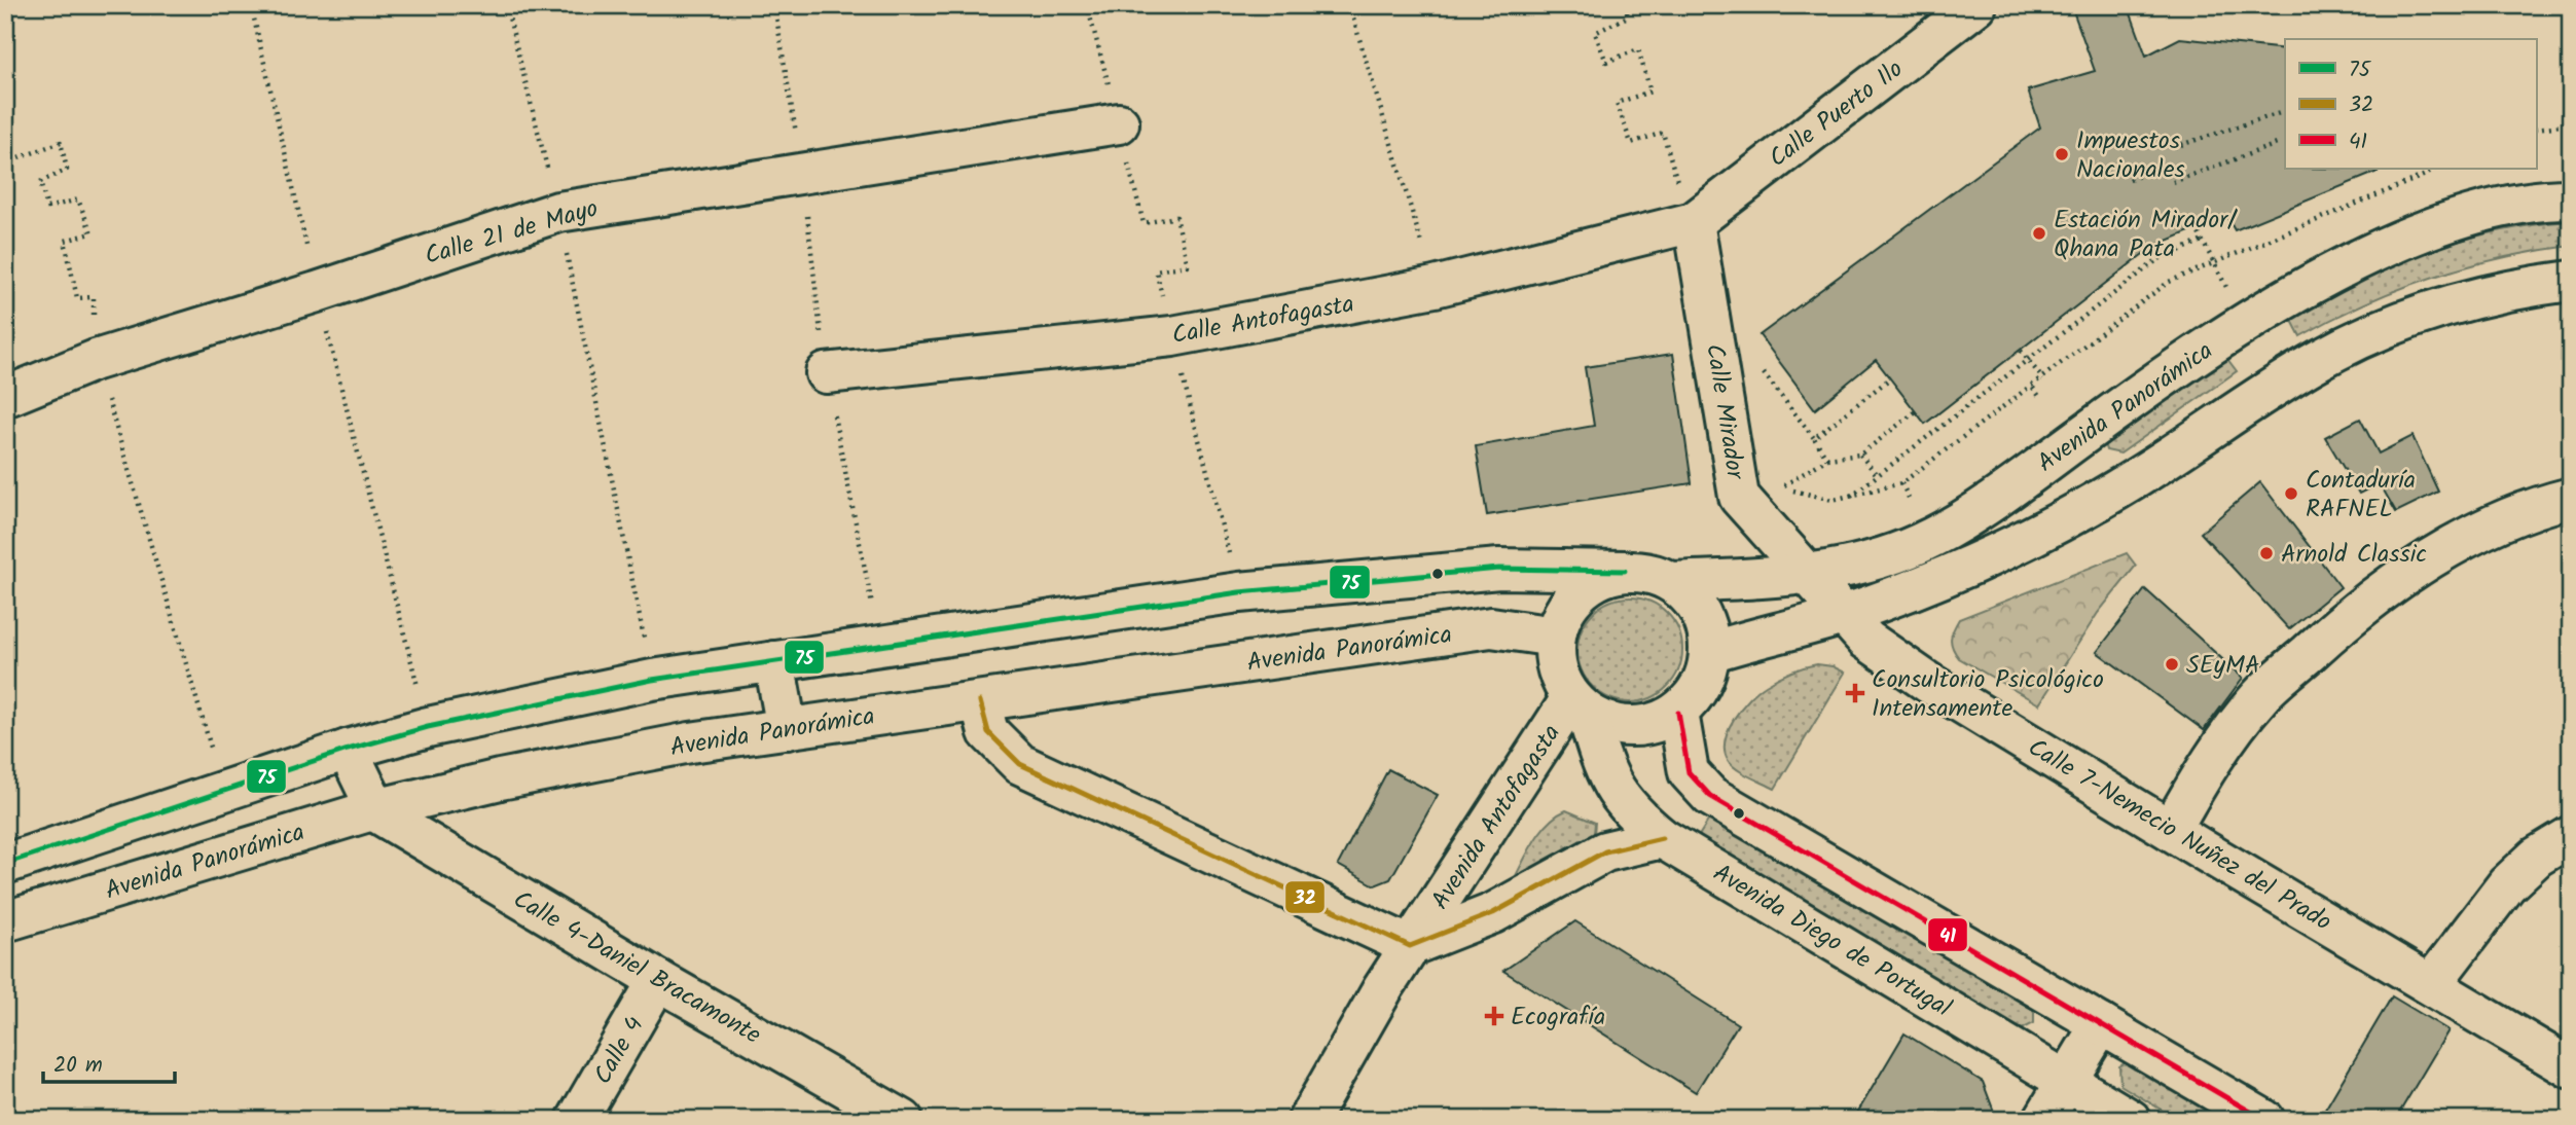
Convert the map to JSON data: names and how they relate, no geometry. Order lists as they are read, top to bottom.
{
  "streets": {
    "main road": [
      "Calle Puerto Ilo",
      "Calle 21 de Mayo",
      "Calle Antofagasta",
      "Avenida Panorámica",
      "Calle Mirador",
      "Avenida Antofagasta",
      "Calle 7-Nemecio Nuñez del Prado",
      "Avenida Diego de Portugal",
      "Calle 4-Daniel Bracamonte",
      "Calle 4"
    ]
  },
  "crossings": [
    ["Calle Puerto Ilo", "Calle Antofagasta"],
    ["Calle Puerto Ilo", "Calle Mirador"],
    ["Calle Antofagasta", "Calle Mirador"],
    ["Avenida Panorámica", "Calle Mirador"],
    ["Avenida Panorámica", "Avenida Antofagasta"],
    ["Avenida Panorámica", "Calle 7-Nemecio Nuñez del Prado"],
    ["Avenida Panorámica", "Avenida Diego de Portugal"],
    ["Avenida Panorámica", "Calle 4-Daniel Bracamonte"],
    ["Calle Mirador", "Calle 7-Nemecio Nuñez del Prado"],
    ["Avenida Antofagasta", "Avenida Diego de Portugal"],
    ["Calle 4-Daniel Bracamonte", "Calle 4"]
  ],
  "places": {
    "other": [
      "Impuestos Nacionales",
      "Estación Mirador/ Qhana Pata",
      "Contaduría RAFNEL",
      "Arnold Classic",
      "SEyMA"
    ],
    "health": ["Consultorio Psicológico Intensamente", "Ecografía"]
  },
  "lines": ["transit line 75", "transit line 32", "transit line 41"],
  "legend": ["75", "32", "41"],
  "scale_bar": "20 m"
}
